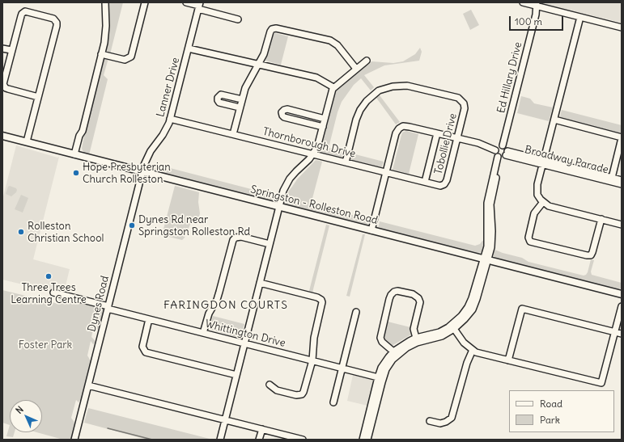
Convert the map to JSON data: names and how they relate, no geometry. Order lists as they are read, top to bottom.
{
  "streets": {
    "main road": ["Springston - Rolleston Road"],
    "street": [
      "Ed Hillary Drive",
      "Lanner Drive",
      "Thornborough Drive",
      "Tobollie Drive",
      "Broadway Parade",
      "Dynes Road",
      "Whittington Drive"
    ]
  },
  "crossings": [
    ["Lanner Drive", "Thornborough Drive"],
    ["Lanner Drive", "Springston - Rolleston Road"],
    ["Lanner Drive", "Dynes Road"],
    ["Thornborough Drive", "Tobollie Drive"],
    ["Springston - Rolleston Road", "Dynes Road"],
    ["Dynes Road", "Whittington Drive"]
  ],
  "districts": ["FARINGDON COURTS"],
  "parks": ["Foster Park"],
  "places": [
    "Hope Presbyterian Church Rolleston",
    "Dynes Rd near Springston Rolleston Rd",
    "Rolleston Christian School",
    "Three Trees Learning Centre"
  ],
  "legend": ["Road", "Park"],
  "scale_bar": "100 m",
  "north": "top left"
}
